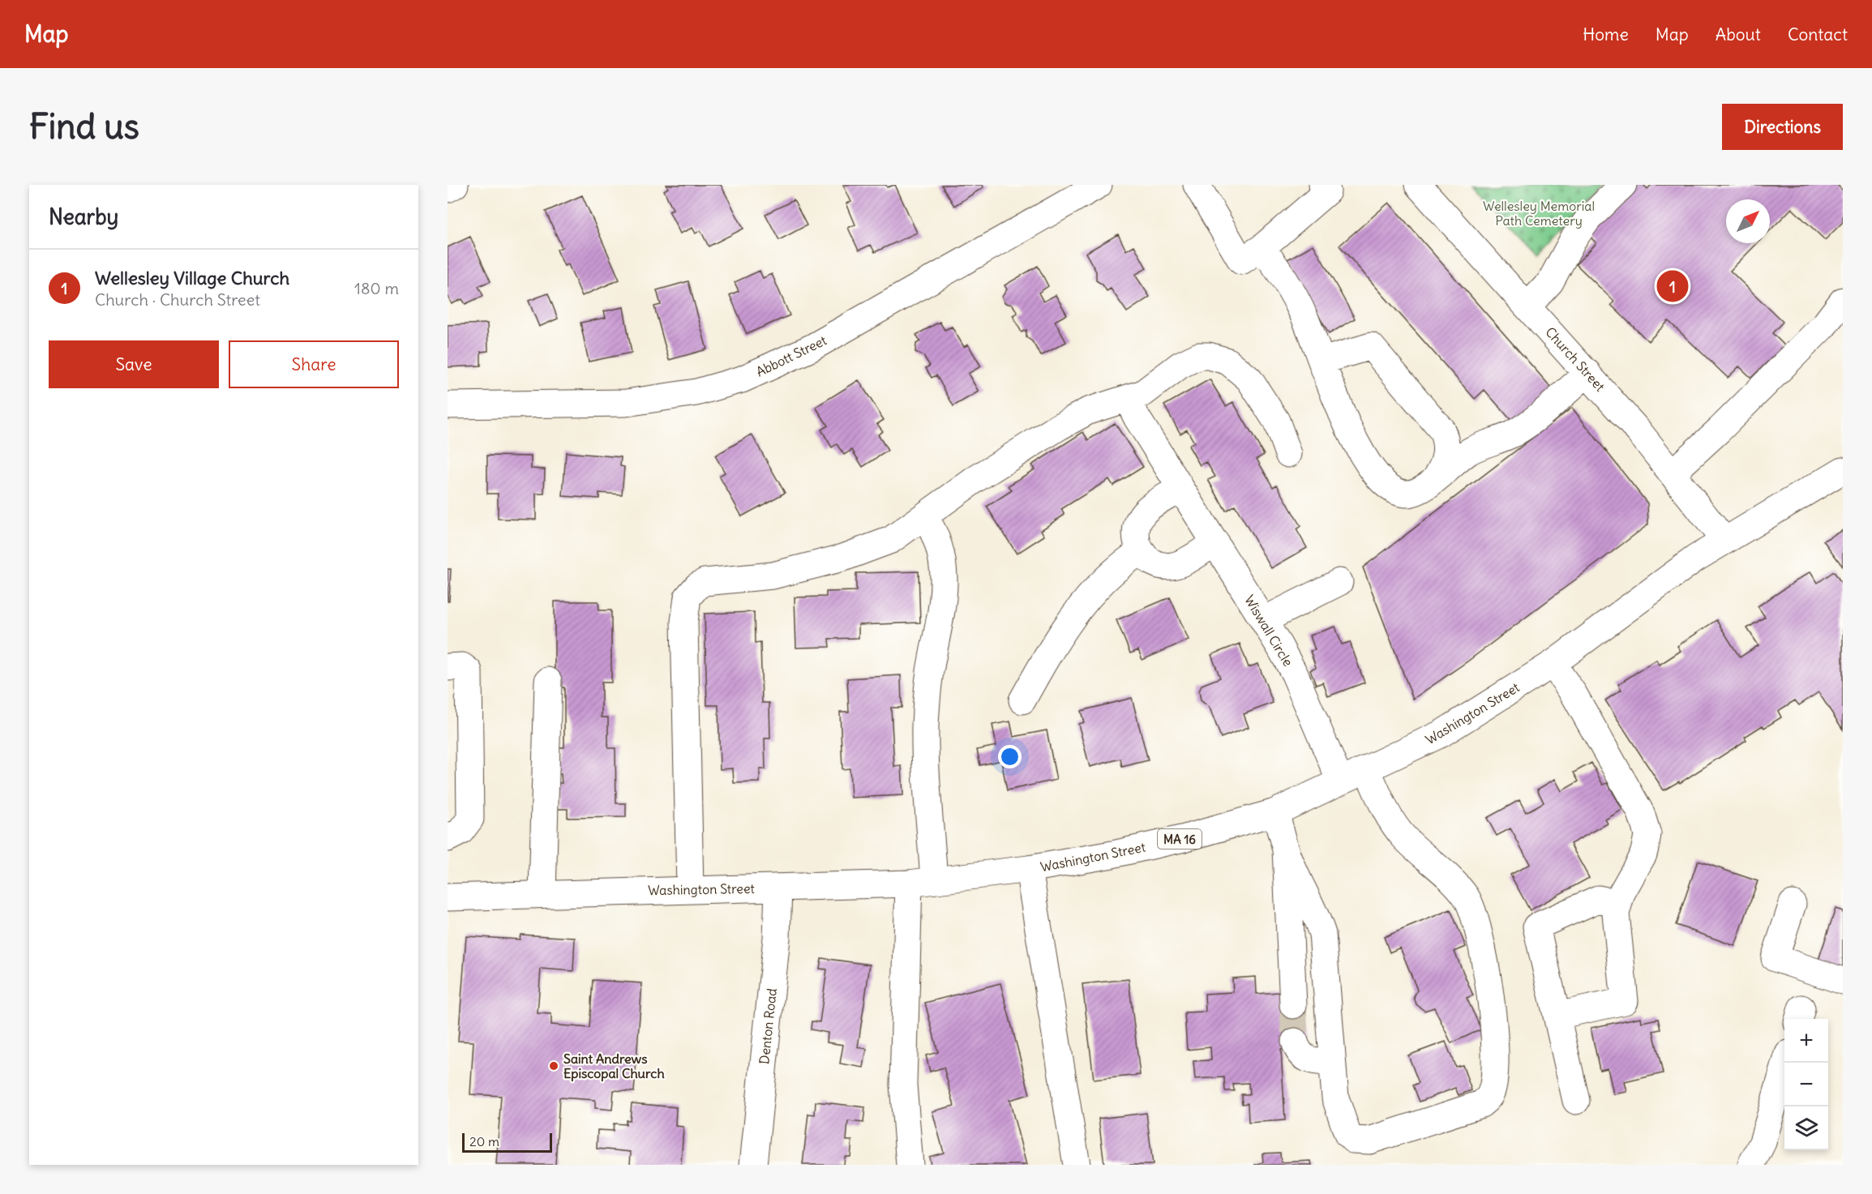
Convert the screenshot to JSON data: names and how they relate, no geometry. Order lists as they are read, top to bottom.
{
  "streets": {
    "street": [
      "Abbott Street",
      "Church Street",
      "Wiswall Circle",
      "Washington Street",
      "MA 16",
      "Denton Road"
    ]
  },
  "crossings": [
    ["Church Street", "Washington Street"],
    ["Wiswall Circle", "Washington Street"],
    ["Washington Street", "Denton Road"]
  ],
  "parks": ["Wellesley Memorial Path Cemetery"],
  "places": ["Saint Andrews Episcopal Church"],
  "scale_bar": "20 m",
  "north": "top right",
  "page": {
    "header": "Map",
    "nav": [
      "Home",
      "Map",
      "About",
      "Contact"
    ],
    "buttons": [
      "Directions",
      ["Save", "Share"]
    ],
    "title": "Find us",
    "heading": "Nearby",
    "list": [
      {
        "mark": "1",
        "name": "Wellesley Village Church",
        "note": "Church · Church Street",
        "value": "180 m"
      }
    ],
    "pins": "1",
    "map_buttons": ["+", "−"],
    "scale": "20 m"
  }
}
